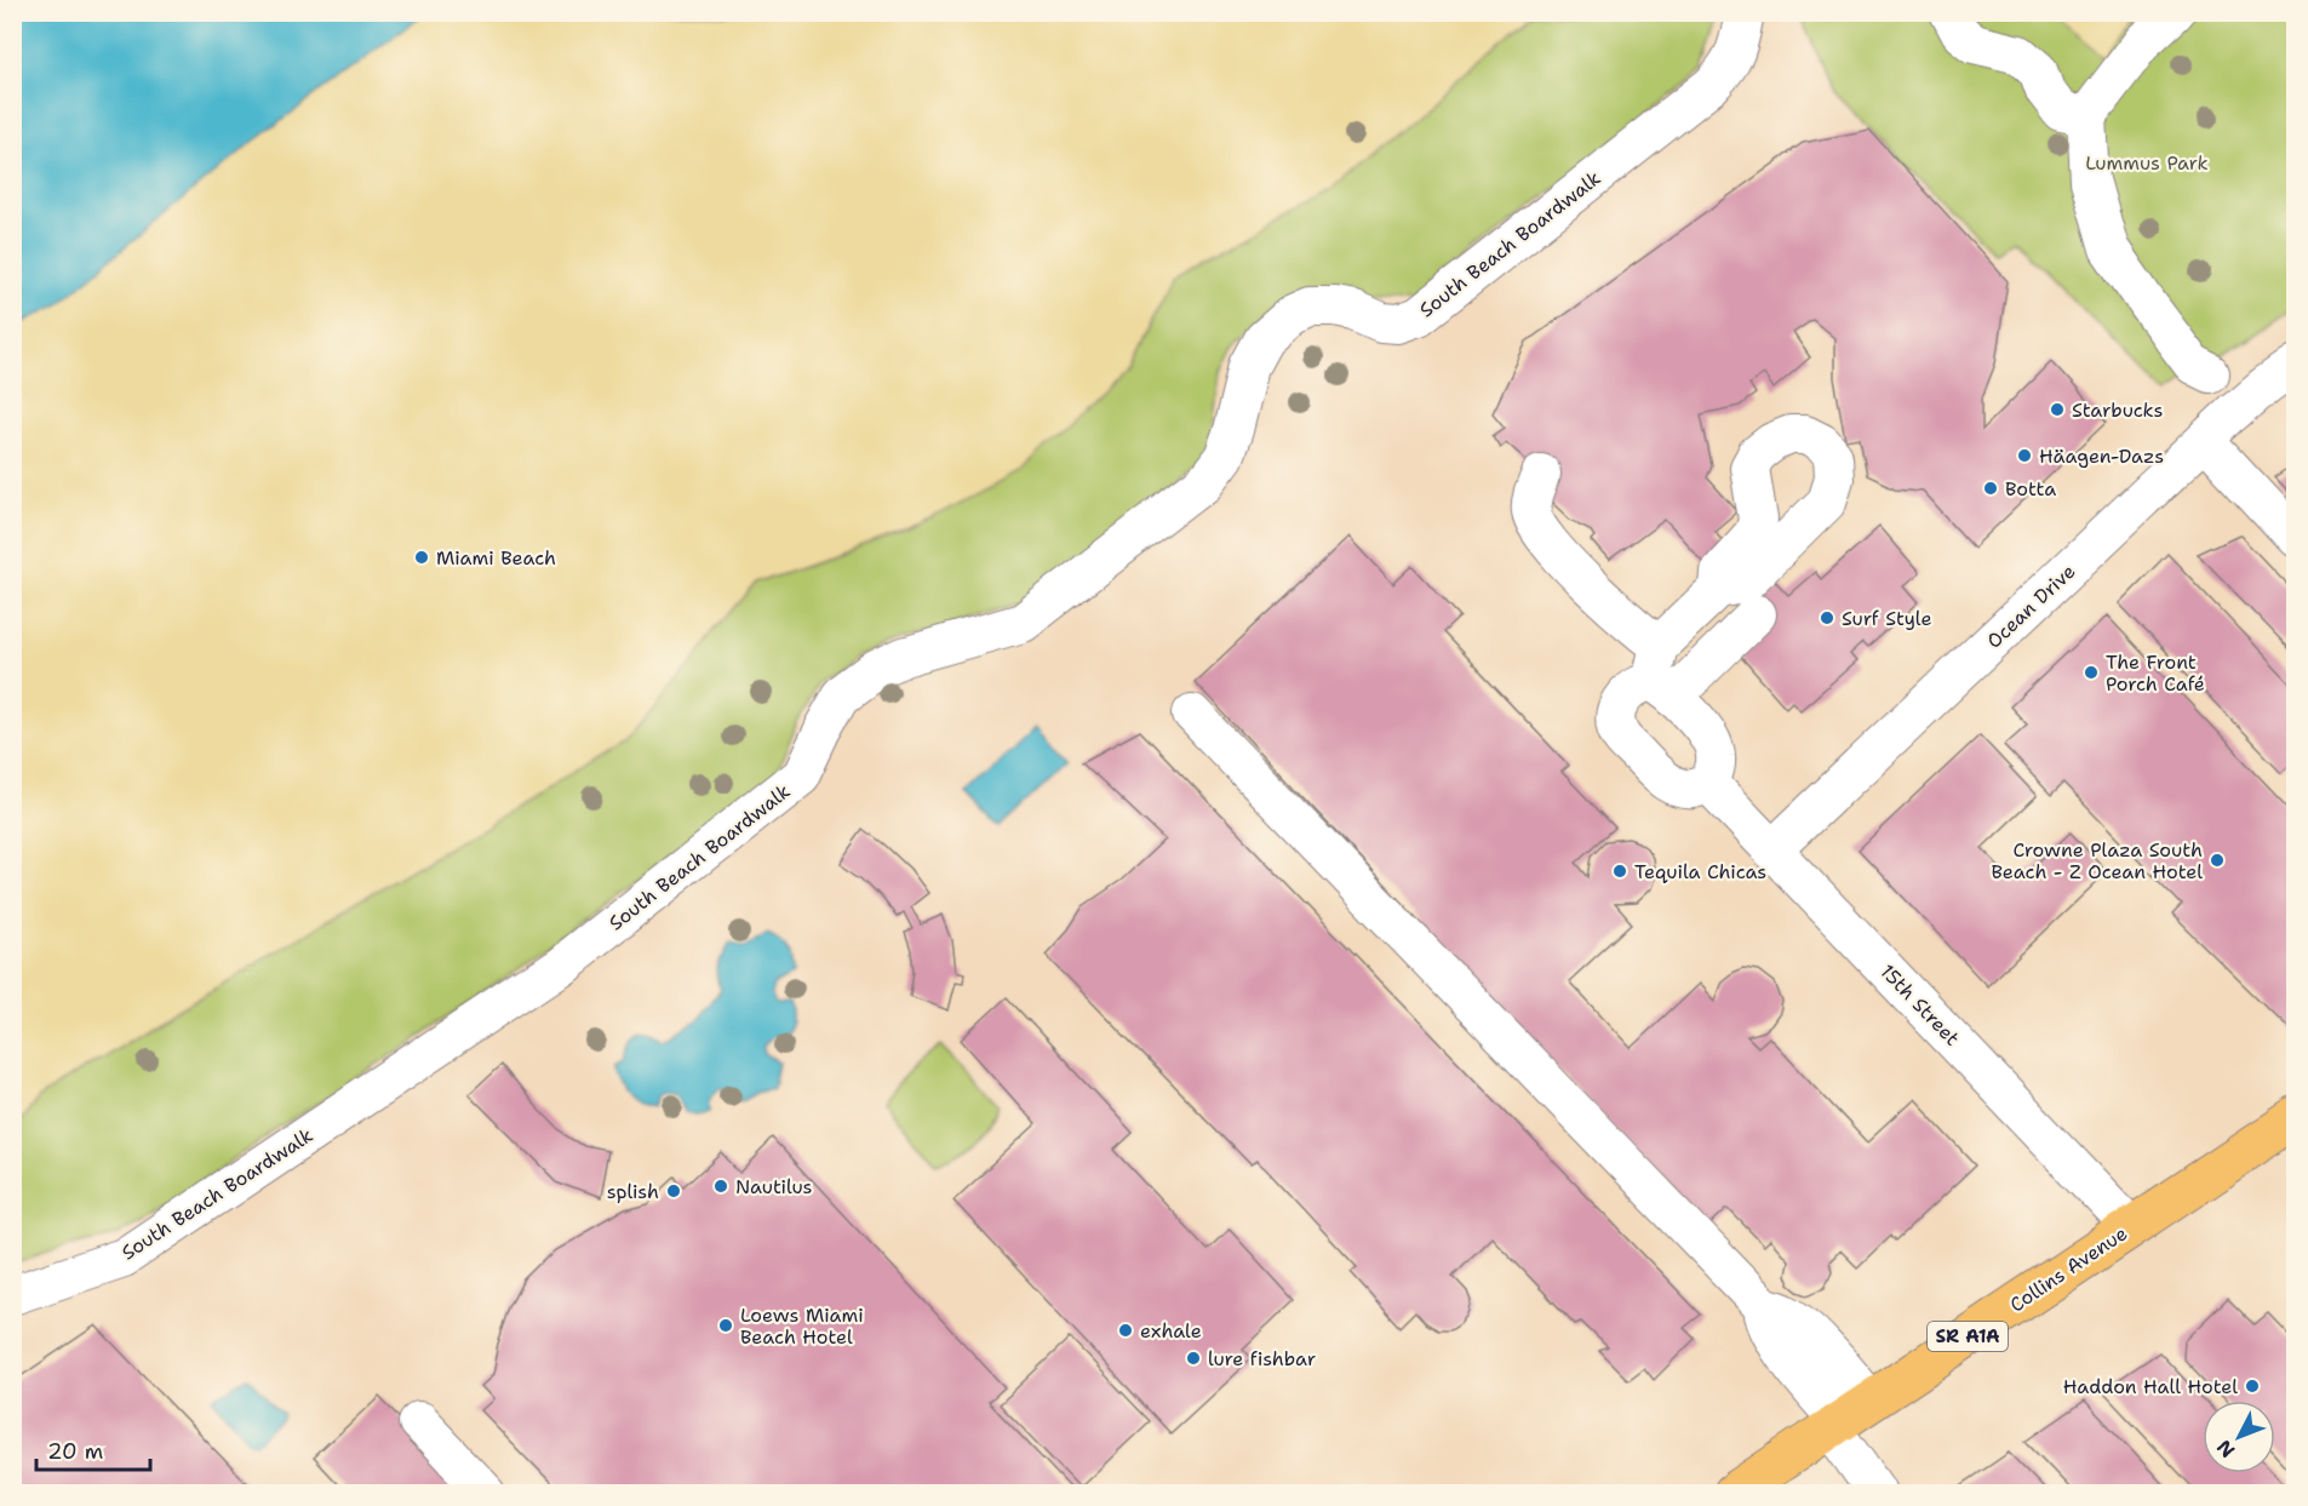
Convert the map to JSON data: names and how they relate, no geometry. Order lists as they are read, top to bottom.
{
  "streets": {
    "main road": ["Collins Avenue", "SR A1A"],
    "street": ["South Beach Boardwalk", "Ocean Drive", "15th Street"]
  },
  "crossings": [
    ["Ocean Drive", "15th Street"],
    ["15th Street", "Collins Avenue"]
  ],
  "parks": ["Lummus Park"],
  "places": [
    "Starbucks",
    "Häagen-Dazs",
    "Botta",
    "Miami Beach",
    "Surf Style",
    "The Front Porch Café",
    "Crowne Plaza South Beach - Z Ocean Hotel",
    "Tequila Chicas",
    "Nautilus",
    "splish",
    "Loews Miami Beach Hotel",
    "exhale",
    "lure fishbar",
    "Haddon Hall Hotel"
  ],
  "scale_bar": "20 m",
  "north": "bottom left"
}
